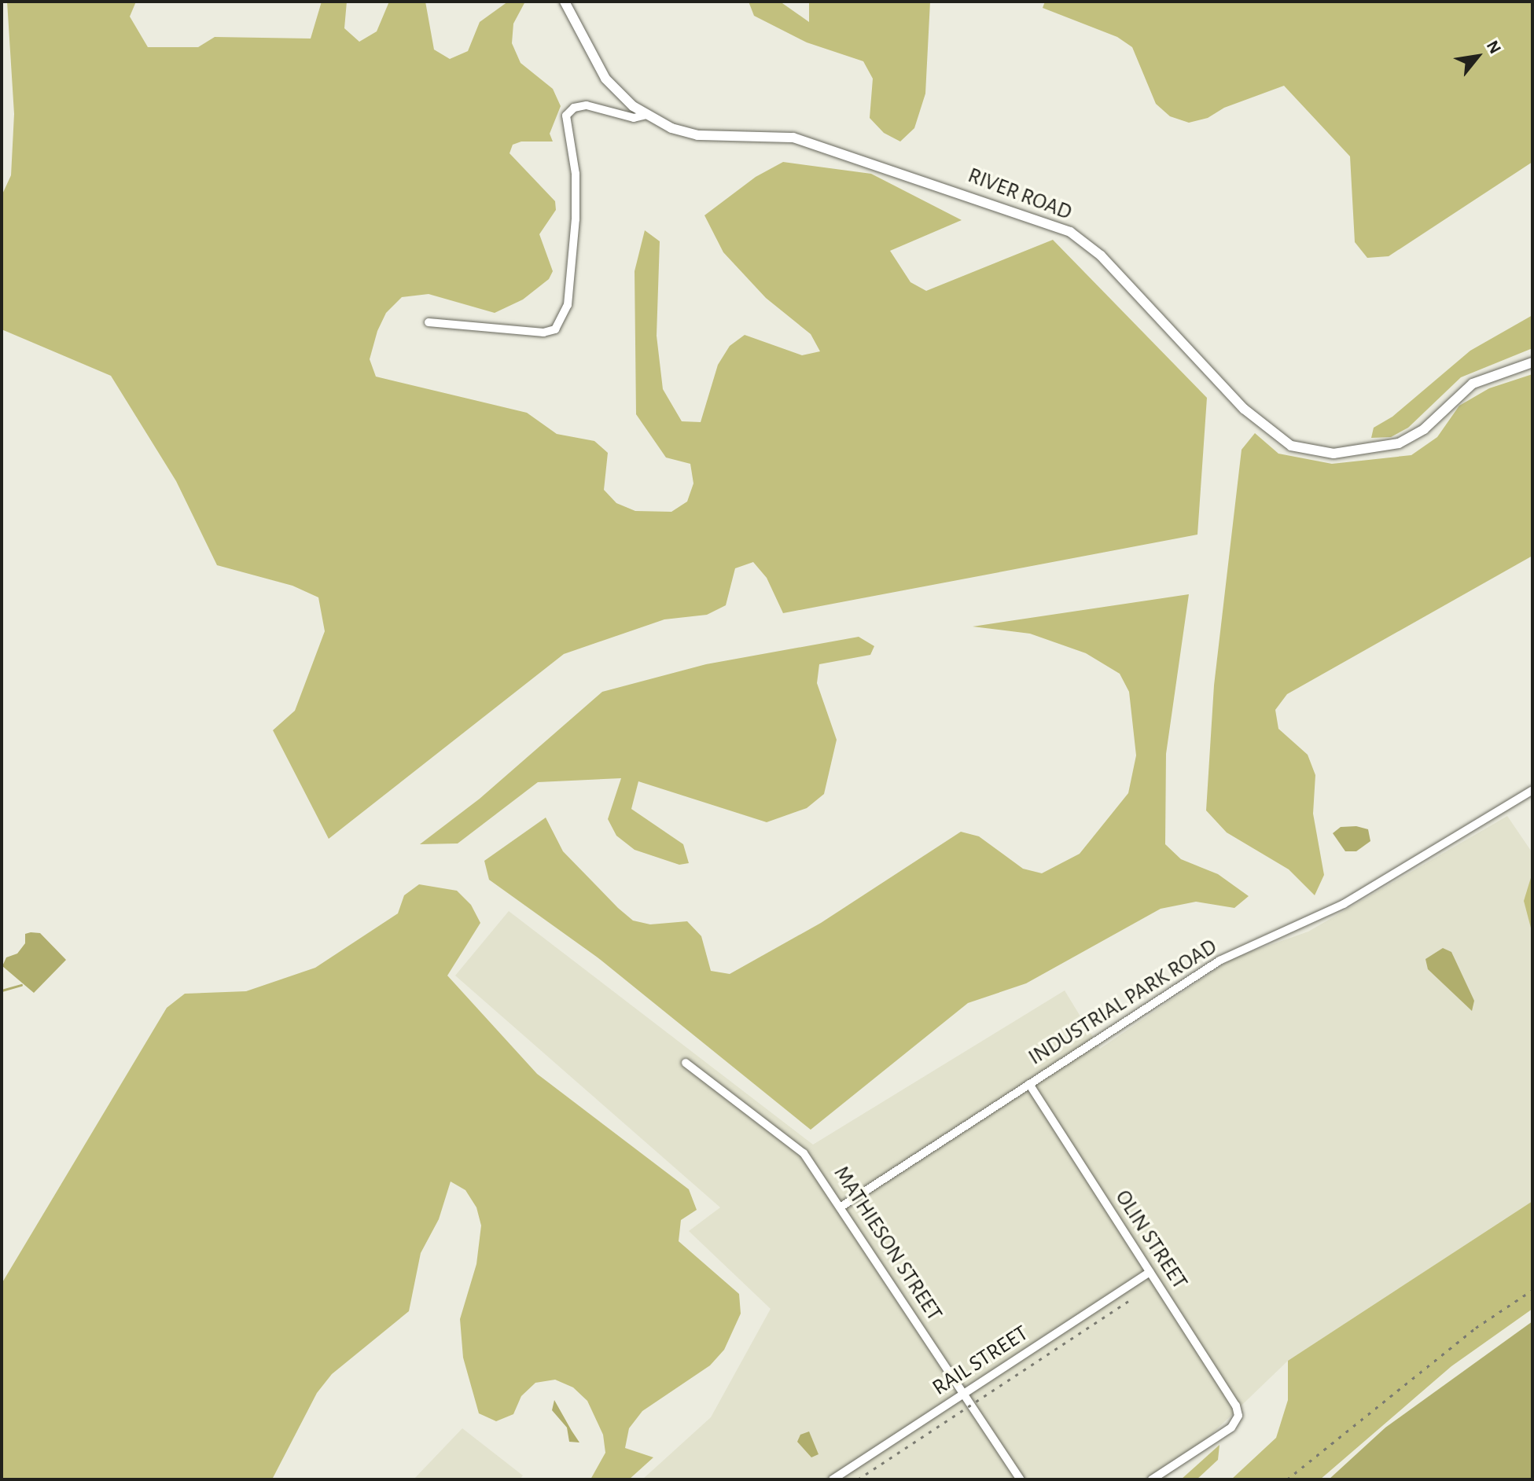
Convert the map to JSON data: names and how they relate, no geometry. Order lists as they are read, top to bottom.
{
  "streets": {
    "street": [
      "RIVER ROAD",
      "INDUSTRIAL PARK ROAD",
      "OLIN STREET",
      "MATHIESON STREET",
      "RAIL STREET"
    ]
  },
  "crossings": [
    ["INDUSTRIAL PARK ROAD", "OLIN STREET"],
    ["INDUSTRIAL PARK ROAD", "MATHIESON STREET"],
    ["OLIN STREET", "RAIL STREET"],
    ["MATHIESON STREET", "RAIL STREET"]
  ],
  "north": "top right"
}
